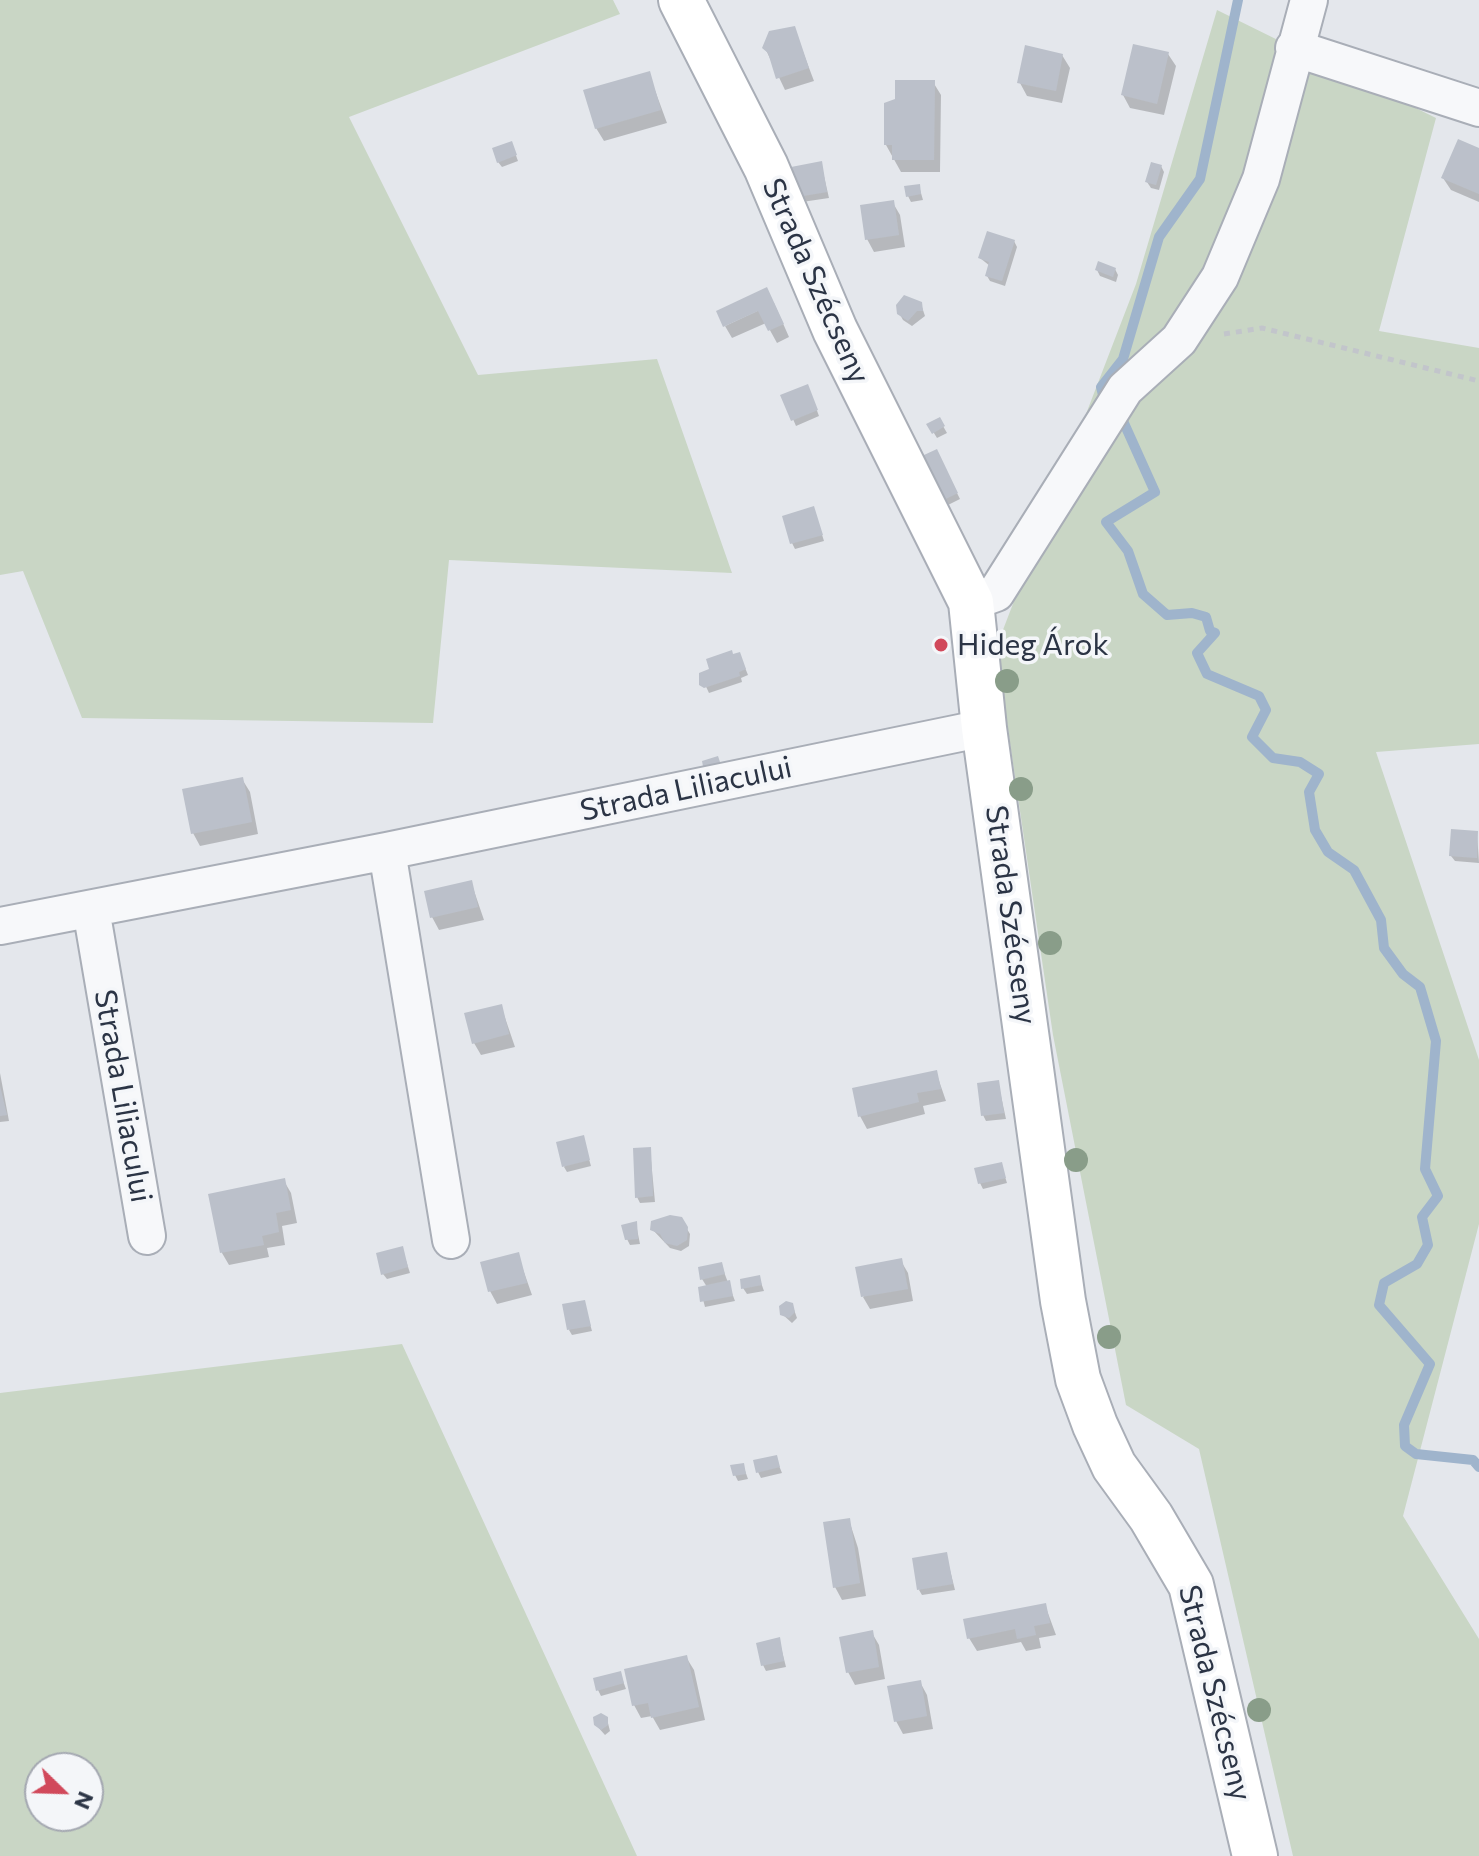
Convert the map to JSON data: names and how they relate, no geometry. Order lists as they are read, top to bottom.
{
  "streets": {
    "street": ["Strada Szécseny", "Strada Liliacului"]
  },
  "crossings": [
    ["Strada Szécseny", "Strada Liliacului"]
  ],
  "places": ["Hideg Árok"],
  "north": "bottom right"
}
